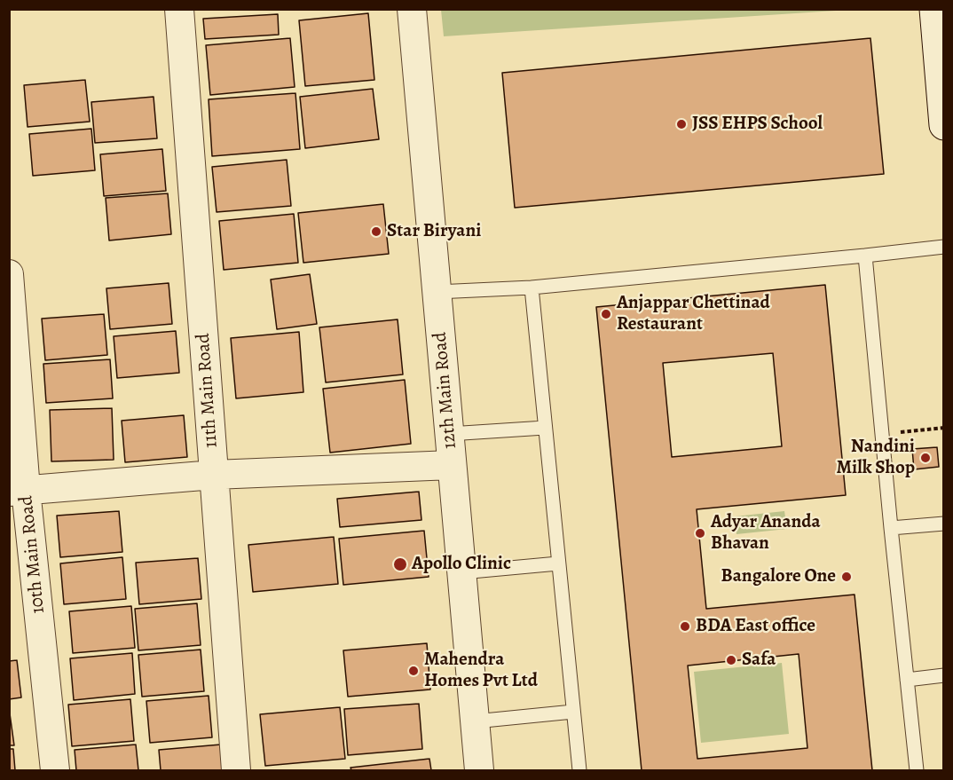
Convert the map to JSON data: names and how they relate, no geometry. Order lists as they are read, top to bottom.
{
  "streets": {
    "street": ["11th Main Road", "12th Main Road", "10th Main Road"]
  },
  "places": [
    "JSS EHPS School",
    "Star Biryani",
    "Anjappar Chettinad Restaurant",
    "Nandini Milk Shop",
    "Adyar Ananda Bhavan",
    "Apollo Clinic",
    "Bangalore One",
    "BDA East office",
    "Safa",
    "Mahendra Homes Pvt Ltd"
  ]
}
